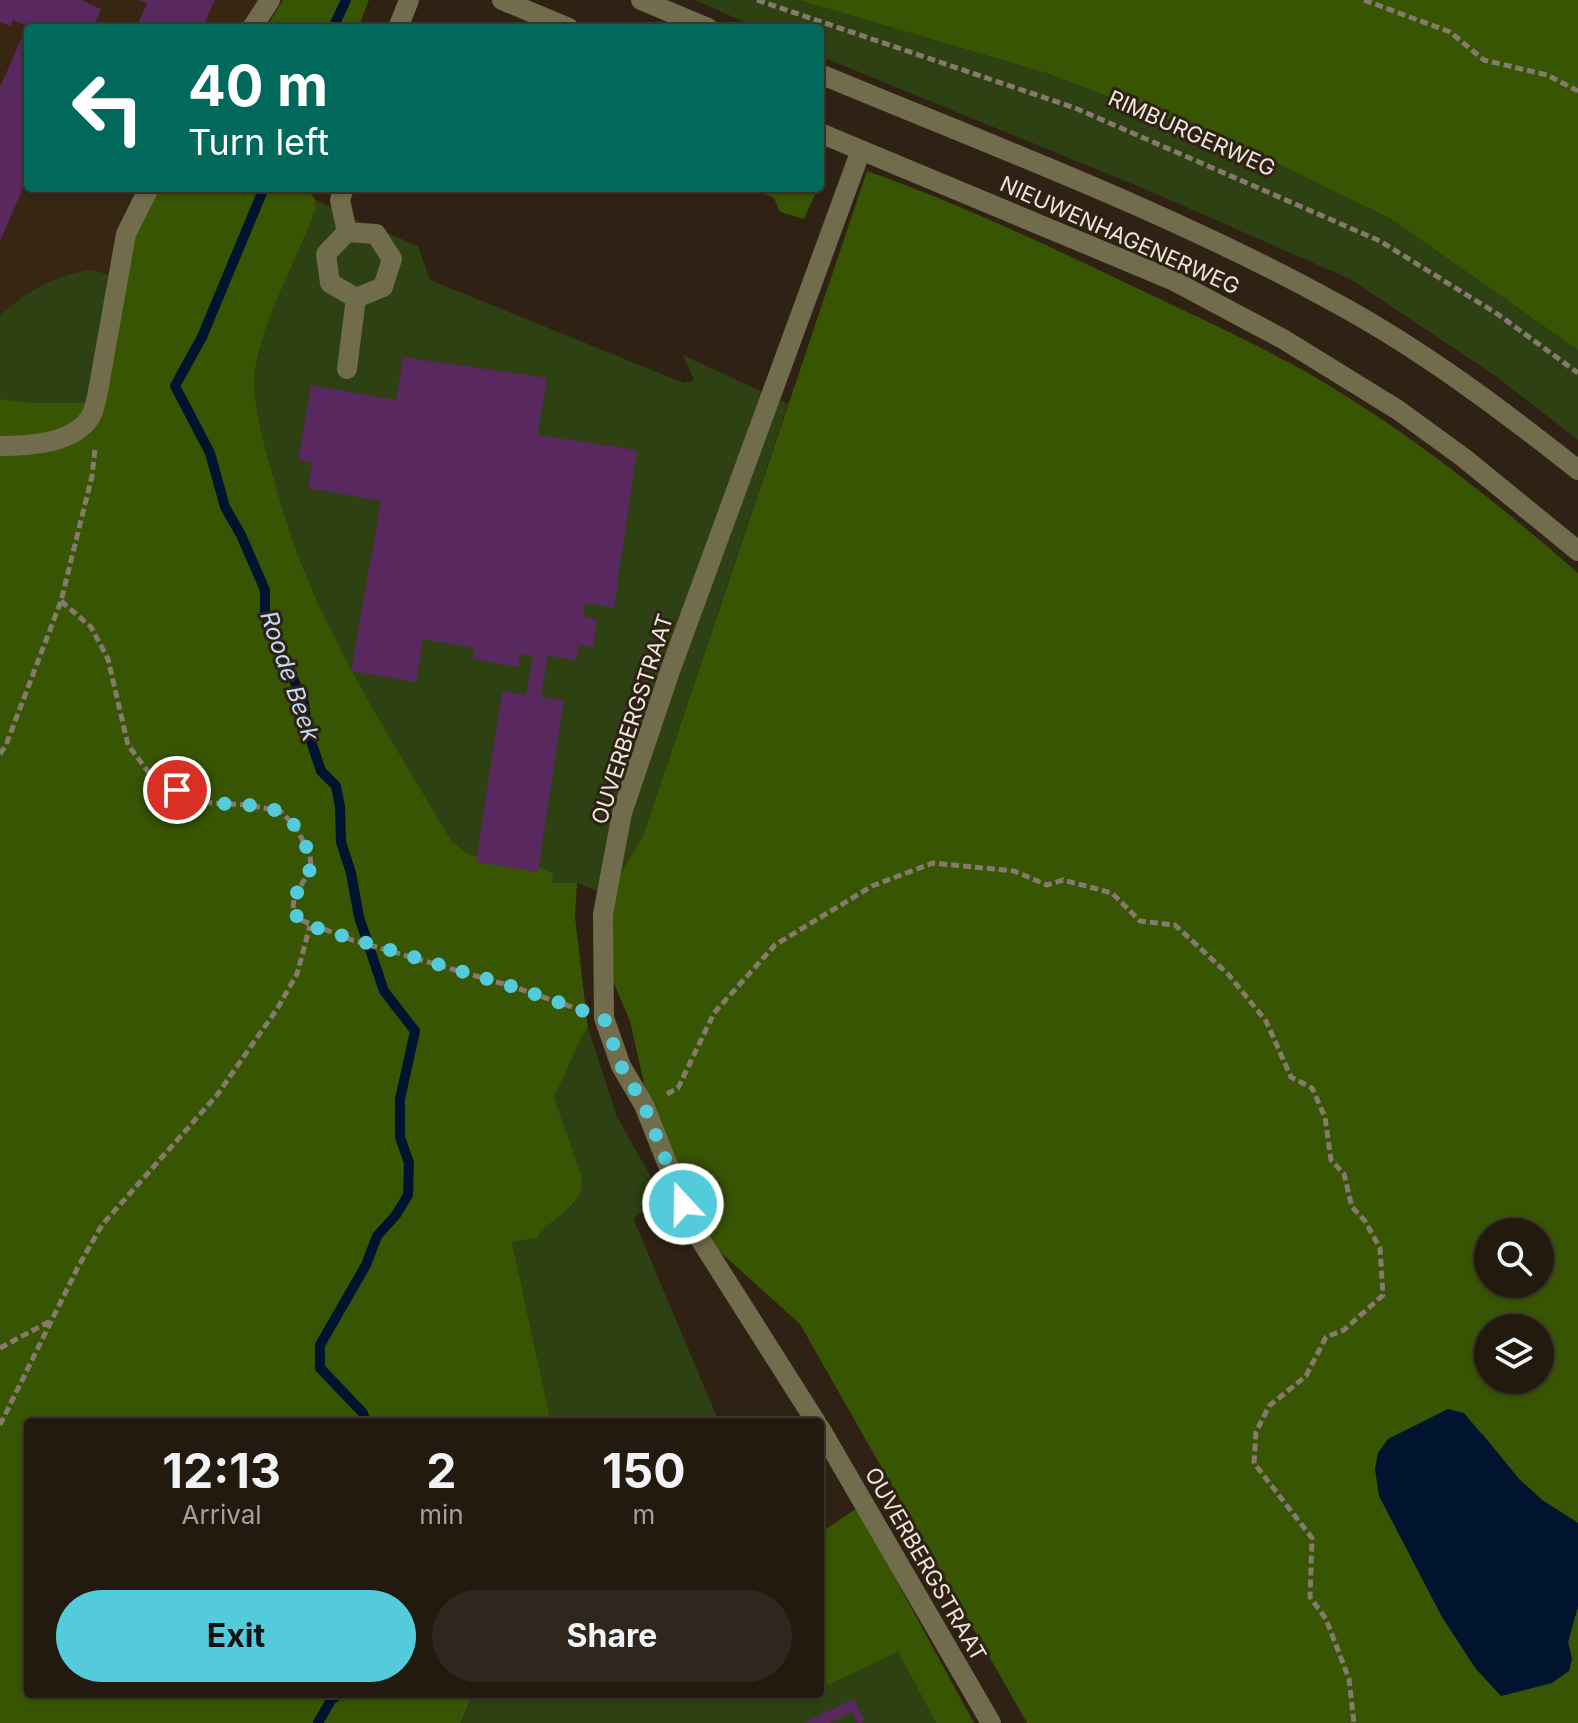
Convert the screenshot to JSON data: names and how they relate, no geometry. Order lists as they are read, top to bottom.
{
  "streets": {
    "street": ["NIEUWENHAGENERWEG", "OUVERBERGSTRAAT"],
    "path": ["RIMBURGERWEG"]
  },
  "crossings": [
    ["NIEUWENHAGENERWEG", "OUVERBERGSTRAAT"]
  ],
  "water": ["Roode Beek"],
  "page": {
    "turn": ["40 m", "Turn left"],
    "eta": [
      "12:13",
      "Arrival",
      "2",
      "min",
      "150",
      "m"
    ],
    "buttons": ["Exit", "Share"]
  }
}
